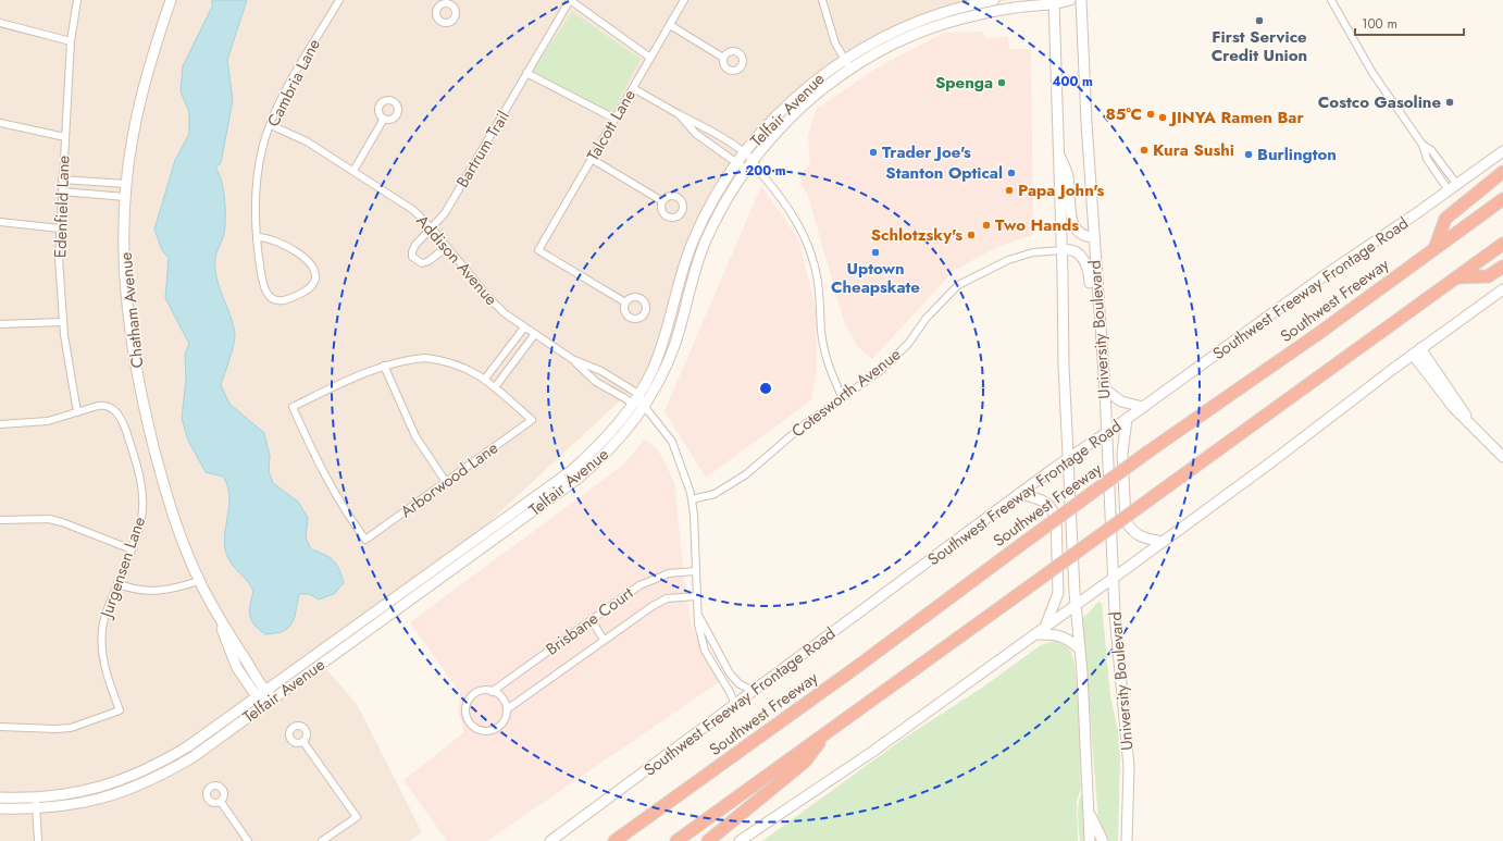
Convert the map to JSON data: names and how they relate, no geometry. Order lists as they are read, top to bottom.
{
  "streets": {
    "highway": ["Southwest Freeway"],
    "main road": [
      "Telfair Avenue",
      "Southwest Freeway Frontage Road",
      "Chatham Avenue",
      "University Boulevard"
    ],
    "street": [
      "Cambria Lane",
      "Talcott Lane",
      "Bartrum Trail",
      "Edenfield Lane",
      "Addison Avenue",
      "Cotesworth Avenue",
      "Arborwood Lane",
      "Jurgensen Lane",
      "Brisbane Court"
    ]
  },
  "crossings": [
    ["Cambria Lane", "Addison Avenue"],
    ["Telfair Avenue", "Addison Avenue"],
    ["Telfair Avenue", "Chatham Avenue"],
    ["Telfair Avenue", "University Boulevard"],
    ["Bartrum Trail", "Addison Avenue"],
    ["Edenfield Lane", "Jurgensen Lane"],
    ["Southwest Freeway Frontage Road", "University Boulevard"],
    ["University Boulevard", "Cotesworth Avenue"]
  ],
  "places": [
    "First Service Credit Union",
    "Spenga",
    "Costco Gasoline",
    "85°C",
    "JINYA Ramen Bar",
    "Kura Sushi",
    "Trader Joe's",
    "Burlington",
    "Stanton Optical",
    "Papa John's",
    "Two Hands",
    "Schlotzsky's",
    "Uptown Cheapskate"
  ],
  "scale_bar": "100 m",
  "rings": ["400 m", "200 m"]
}
